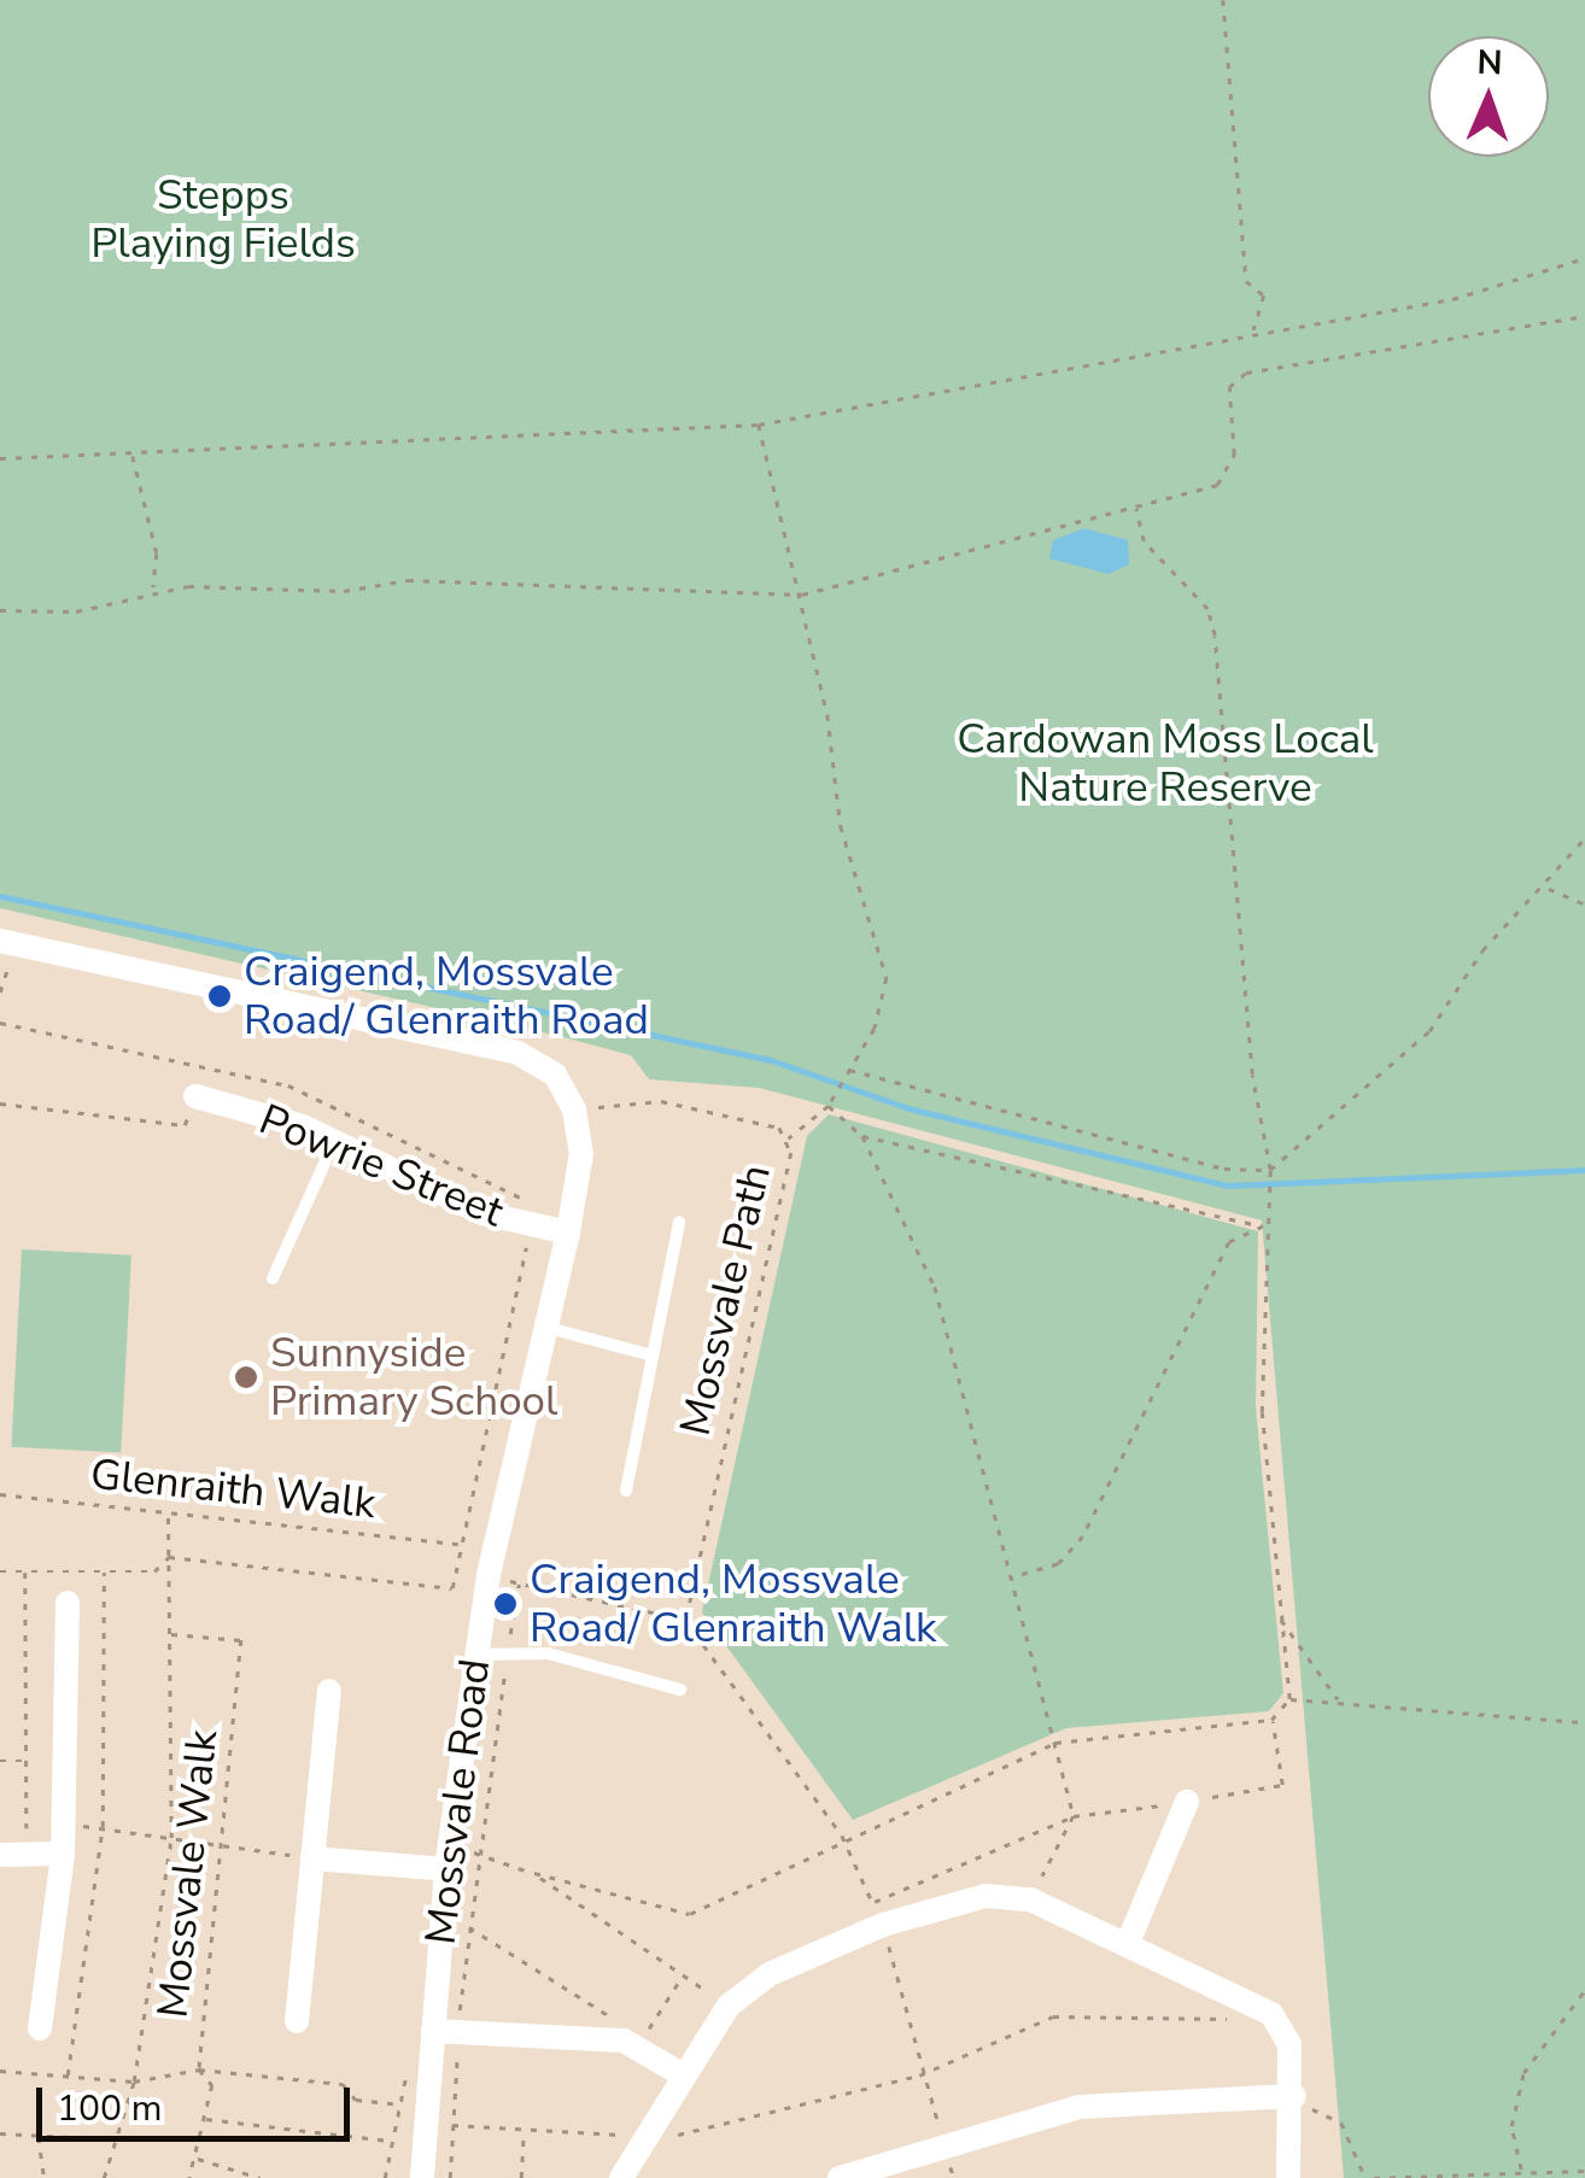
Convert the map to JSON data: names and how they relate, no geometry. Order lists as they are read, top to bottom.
{
  "streets": {
    "street": ["Powrie Street", "Mossvale Road"],
    "path": ["Mossvale Path", "Glenraith Walk", "Mossvale Walk"]
  },
  "crossings": [
    ["Powrie Street", "Mossvale Road"],
    ["Mossvale Path", "Mossvale Road"],
    ["Glenraith Walk", "Mossvale Walk"]
  ],
  "parks": ["Stepps Playing Fields", "Cardowan Moss Local Nature Reserve"],
  "places": ["Craigend, Mossvale Road/ Glenraith Road", "Sunnyside Primary School", "Craigend, Mossvale Road/ Glenraith Walk"],
  "scale_bar": "100 m",
  "north": "top"
}
